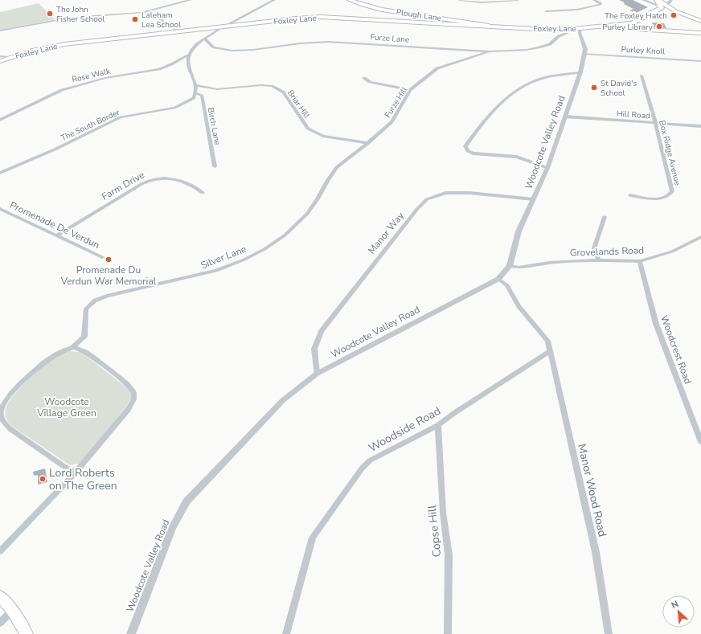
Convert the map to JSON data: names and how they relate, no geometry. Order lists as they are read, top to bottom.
{
  "streets": {
    "main road": ["Plough Lane", "Foxley Lane"],
    "street": [
      "Furze Lane",
      "Purley Knoll",
      "Rose Walk",
      "Furze Hill",
      "Briar Hill",
      "Hill Road",
      "The South Border",
      "Birch Lane",
      "Woodcote Valley Road",
      "Box Ridge Avenue",
      "Farm Drive",
      "Promenade De Verdun",
      "Manor Way",
      "Grovelands Road",
      "Silver Lane",
      "Woodcrest Road",
      "Woodside Road",
      "Manor Wood Road",
      "Copse Hill"
    ]
  },
  "crossings": [
    ["Plough Lane", "Foxley Lane"],
    ["Foxley Lane", "Woodcote Valley Road"],
    ["Furze Lane", "Furze Hill"],
    ["Purley Knoll", "Woodcote Valley Road"],
    ["Furze Hill", "Briar Hill"],
    ["Furze Hill", "Silver Lane"],
    ["Briar Hill", "Silver Lane"],
    ["Hill Road", "Woodcote Valley Road"],
    ["Hill Road", "Box Ridge Avenue"],
    ["The South Border", "Birch Lane"],
    ["Woodcote Valley Road", "Manor Way"],
    ["Woodcote Valley Road", "Grovelands Road"],
    ["Woodcote Valley Road", "Manor Wood Road"],
    ["Farm Drive", "Promenade De Verdun"],
    ["Grovelands Road", "Woodcrest Road"],
    ["Woodside Road", "Manor Wood Road"],
    ["Woodside Road", "Copse Hill"]
  ],
  "parks": ["Woodcote Village Green"],
  "places": [
    "The John Fisher School",
    "The Foxley Hatch",
    "Laleham Lea School",
    "Purley Library",
    "St David's School",
    "Promenade Du Verdun War Memorial",
    "Lord Roberts on The Green"
  ],
  "north": "top left"
}
